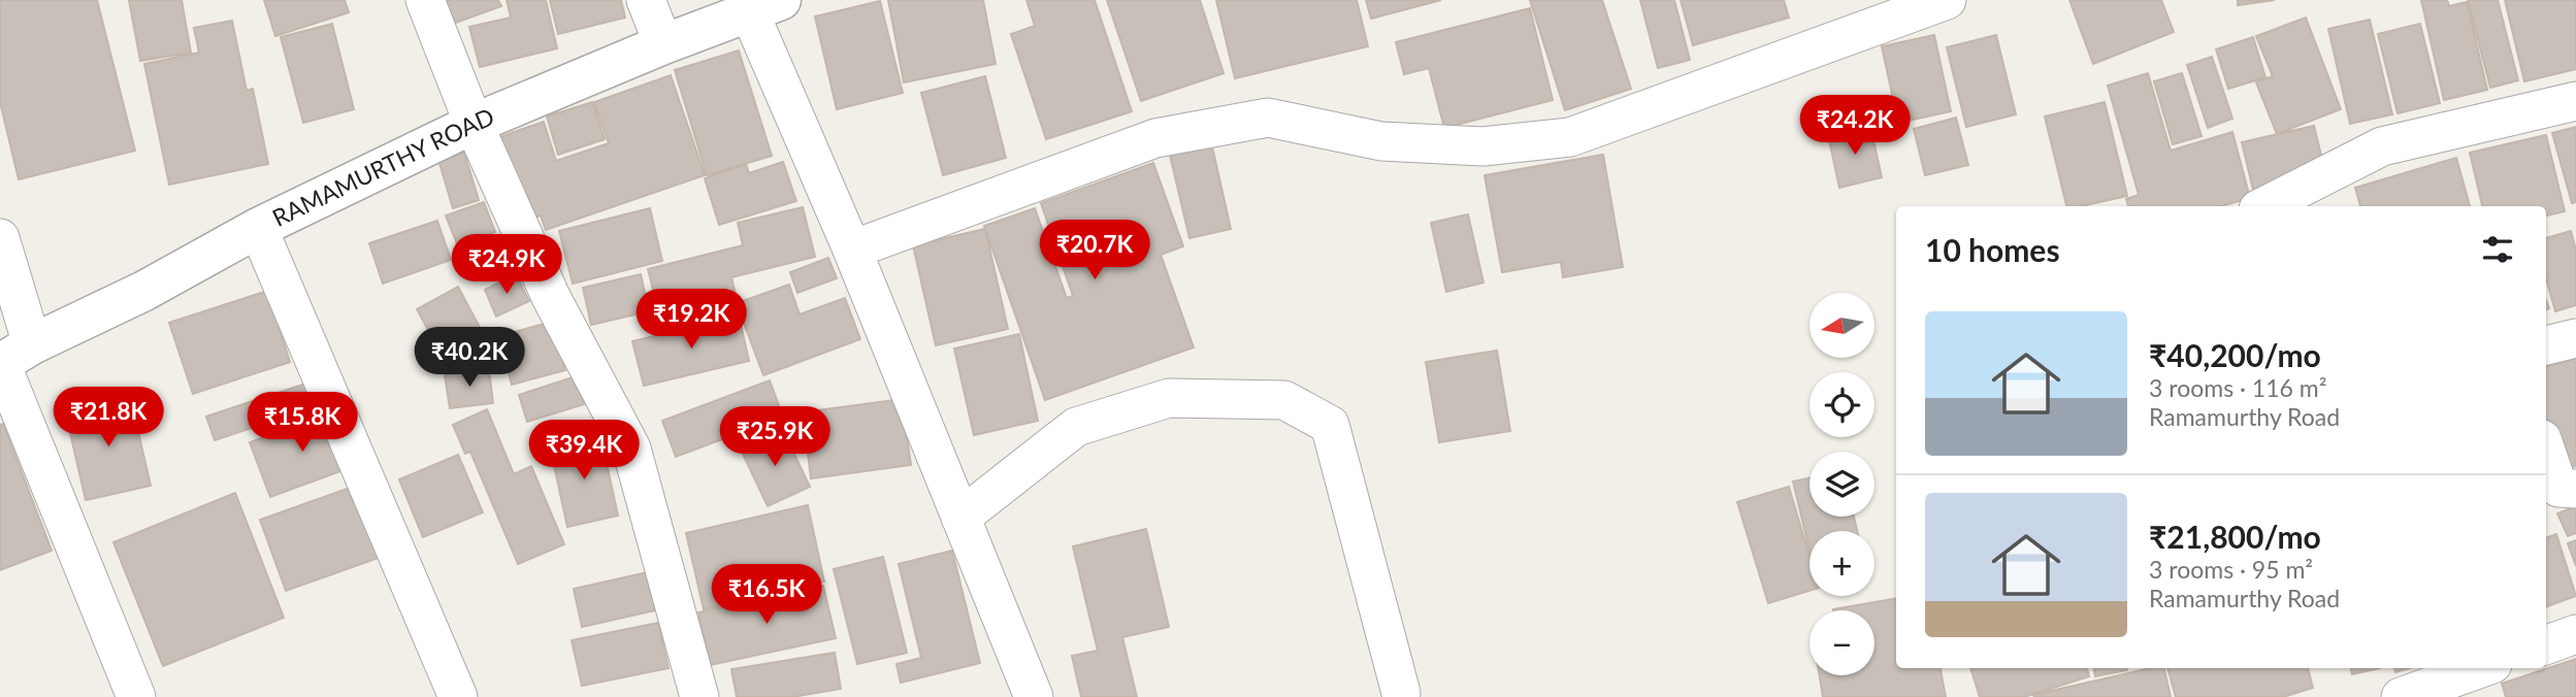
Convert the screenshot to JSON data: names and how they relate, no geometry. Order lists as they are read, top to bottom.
{
  "streets": {
    "street": ["RAMAMURTHY ROAD"]
  },
  "north": "left",
  "page": {
    "price": [
      "₹24.2K",
      "₹20.7K",
      "₹24.9K",
      "₹19.2K",
      "₹40.2K",
      "₹21.8K",
      "₹15.8K",
      "₹25.9K",
      "₹39.4K",
      "₹16.5K"
    ],
    "heading": "10 homes",
    "map_buttons": ["+", "−"],
    "list": [
      {
        "name": "₹40,200/mo",
        "note": "3 rooms · 116 m² · Ramamurthy Road"
      },
      {
        "name": "₹21,800/mo",
        "note": "3 rooms · 95 m² · Ramamurthy Road"
      }
    ]
  }
}
